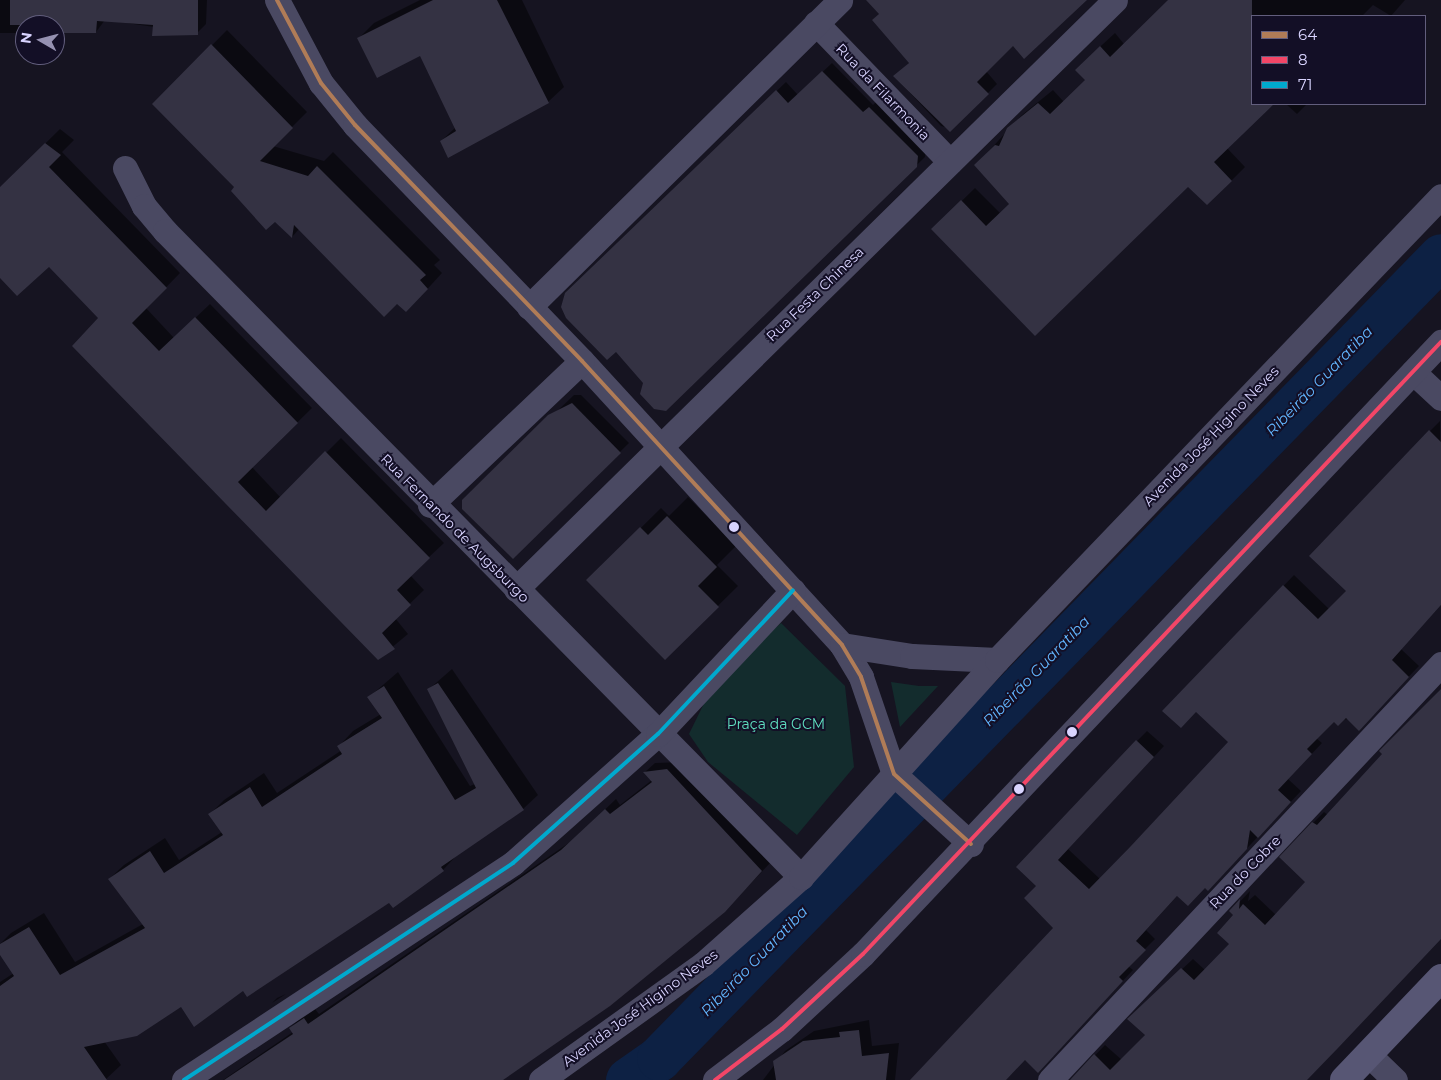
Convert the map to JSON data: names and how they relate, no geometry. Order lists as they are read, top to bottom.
{
  "streets": {
    "street": [
      "Rua da Filarmonia",
      "Rua Festa Chinesa",
      "Avenida José Higino Neves",
      "Rua Fernando de Augsburgo",
      "Rua do Cobre"
    ]
  },
  "crossings": [
    ["Rua da Filarmonia", "Rua Festa Chinesa"],
    ["Rua Festa Chinesa", "Rua Fernando de Augsburgo"],
    ["Avenida José Higino Neves", "Rua Fernando de Augsburgo"]
  ],
  "water": ["Ribeirão Guaratiba"],
  "parks": ["Praça da GCM"],
  "lines": ["transit line 64", "transit line 8", "transit line 71"],
  "legend": ["64", "8", "71"],
  "north": "left"
}
